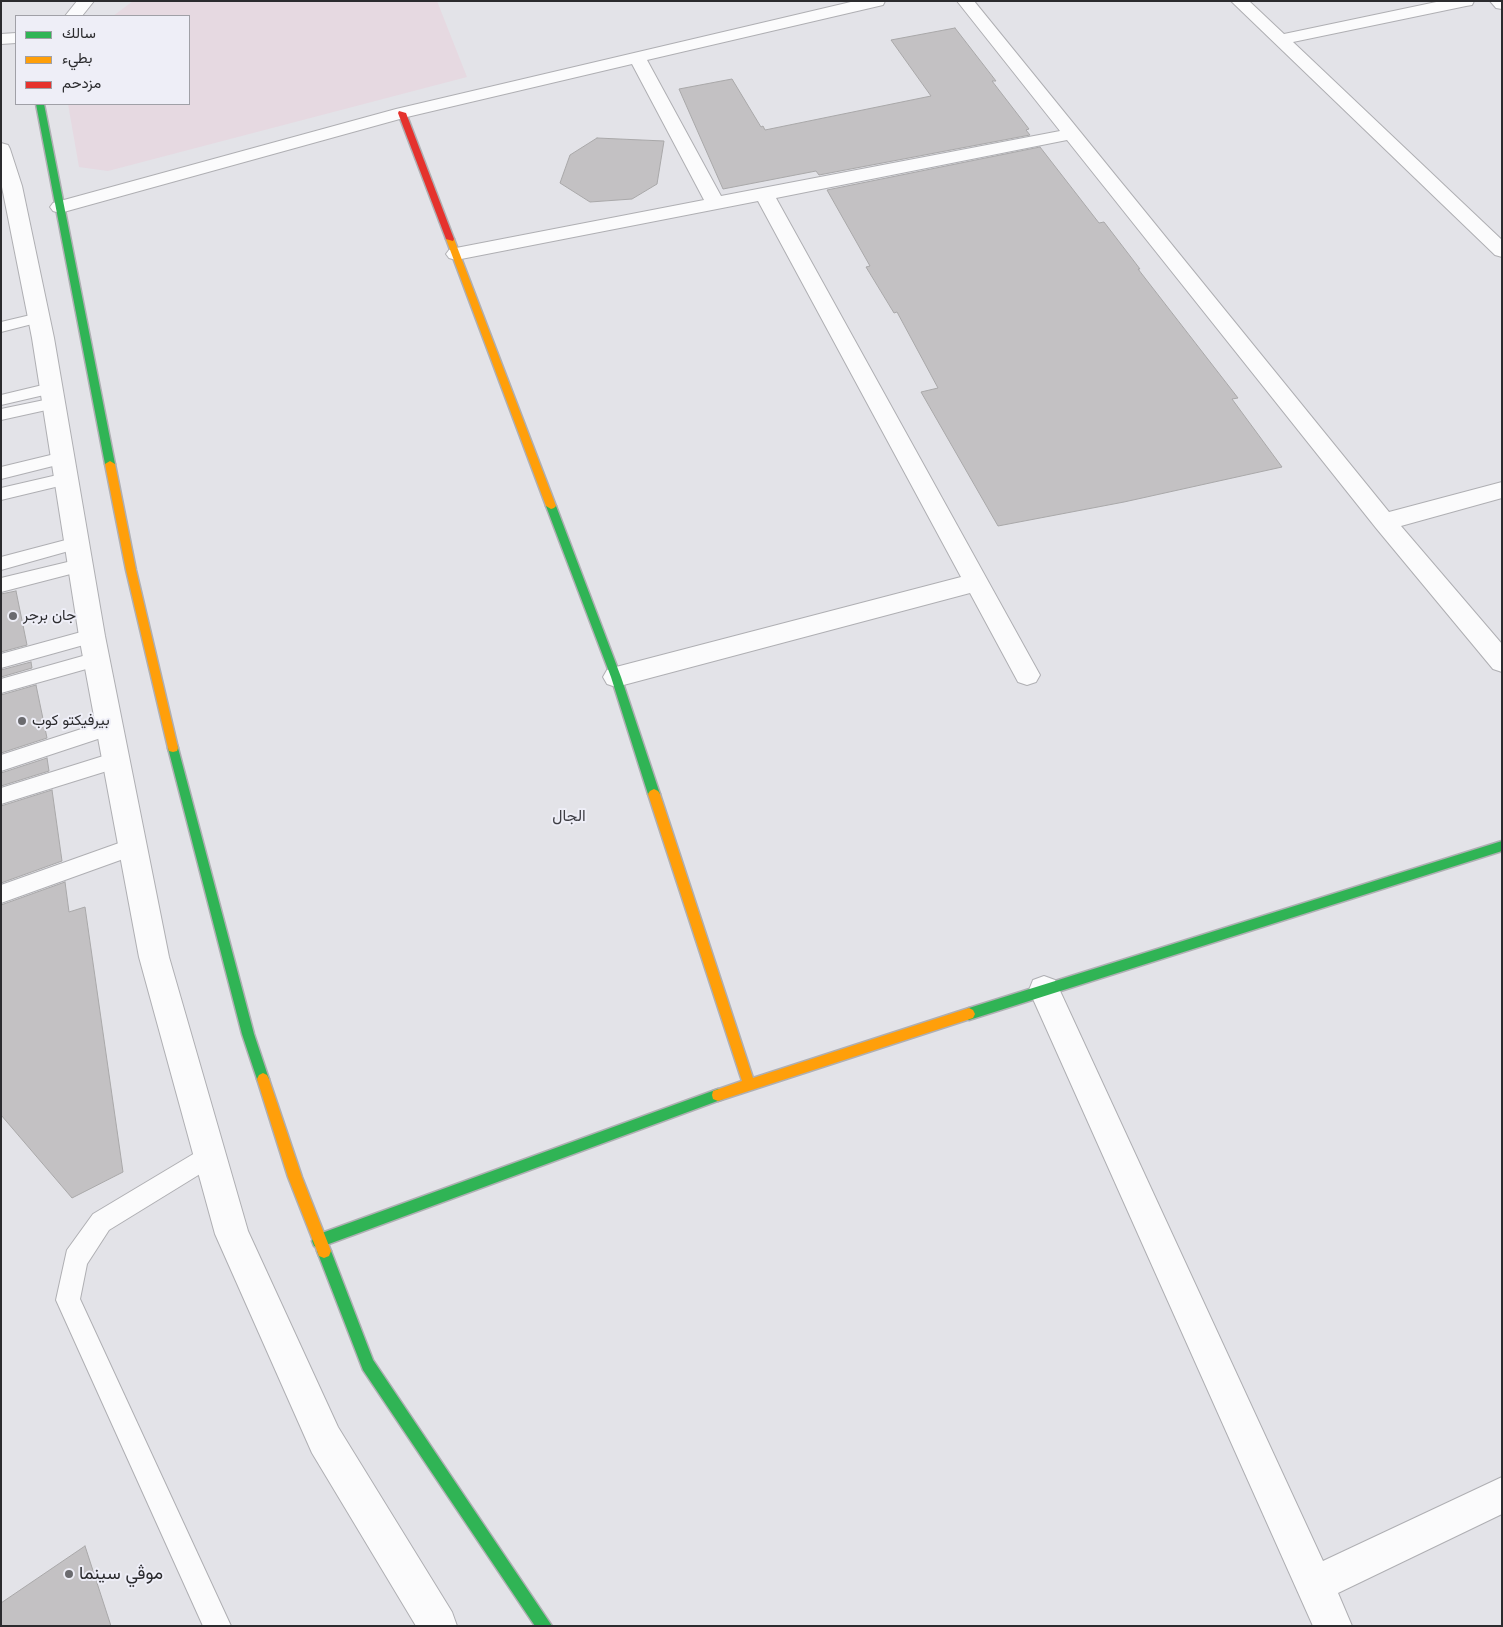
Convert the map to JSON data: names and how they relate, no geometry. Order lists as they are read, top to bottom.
{
  "districts": ["الجال"],
  "places": ["جان برجر", "بيرفيكتو كوب", "موڤي سينما"],
  "legend": ["سالك", "بطيء", "مزدحم"]
}
